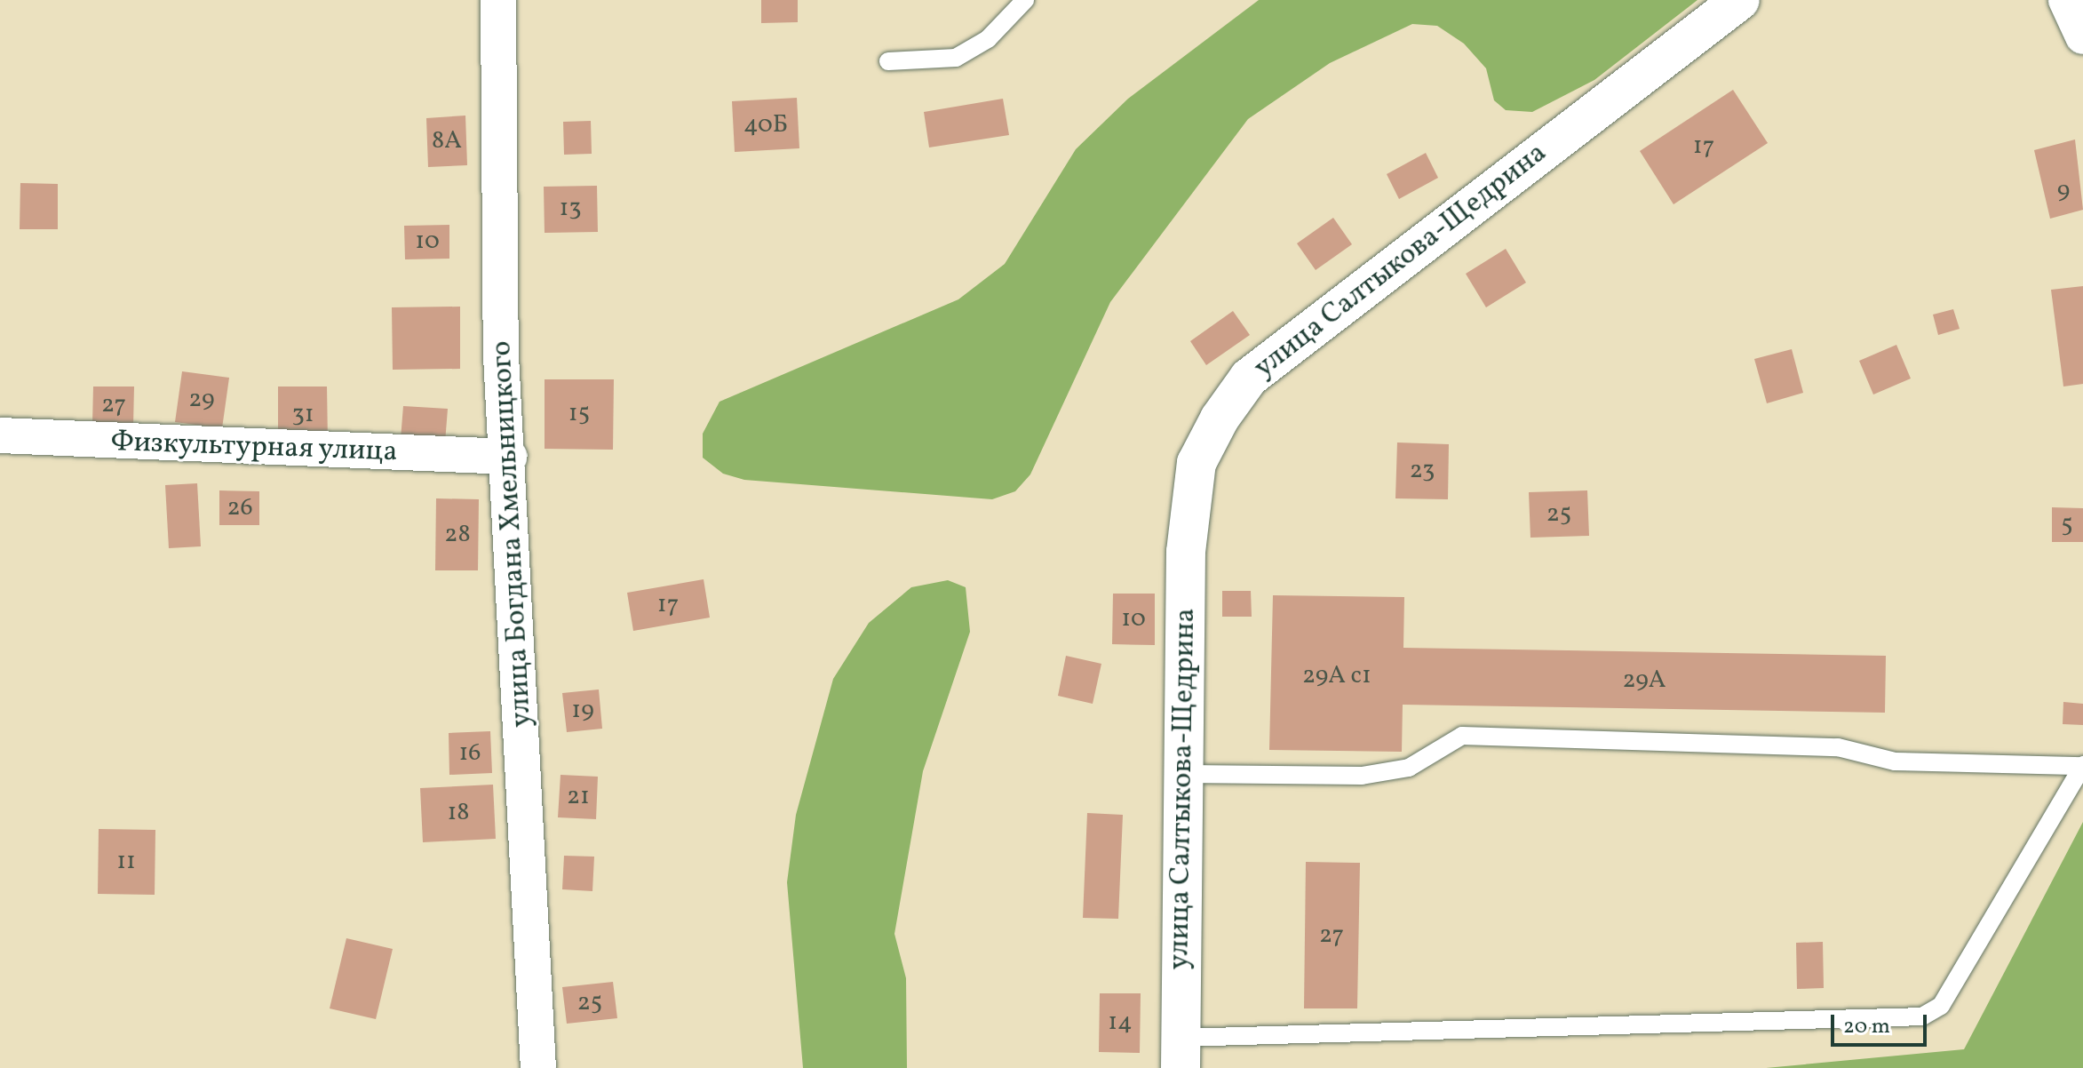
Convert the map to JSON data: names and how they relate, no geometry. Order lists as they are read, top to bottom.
{
  "streets": {
    "street": ["улица Салтыкова-Щедрина", "Физкультурная улица", "улица Богдана Хмельницкого"]
  },
  "crossings": [
    ["Физкультурная улица", "улица Богдана Хмельницкого"]
  ],
  "house_numbers": [
    "40Б",
    "8А",
    "17",
    "9",
    "13",
    "10",
    "29",
    "27",
    "15",
    "31",
    "23",
    "26",
    "25",
    "5",
    "28",
    "17",
    "10",
    "29А с1",
    "29А",
    "19",
    "16",
    "21",
    "18",
    "11",
    "27",
    "25",
    "14"
  ],
  "scale_bar": "20 m"
}
